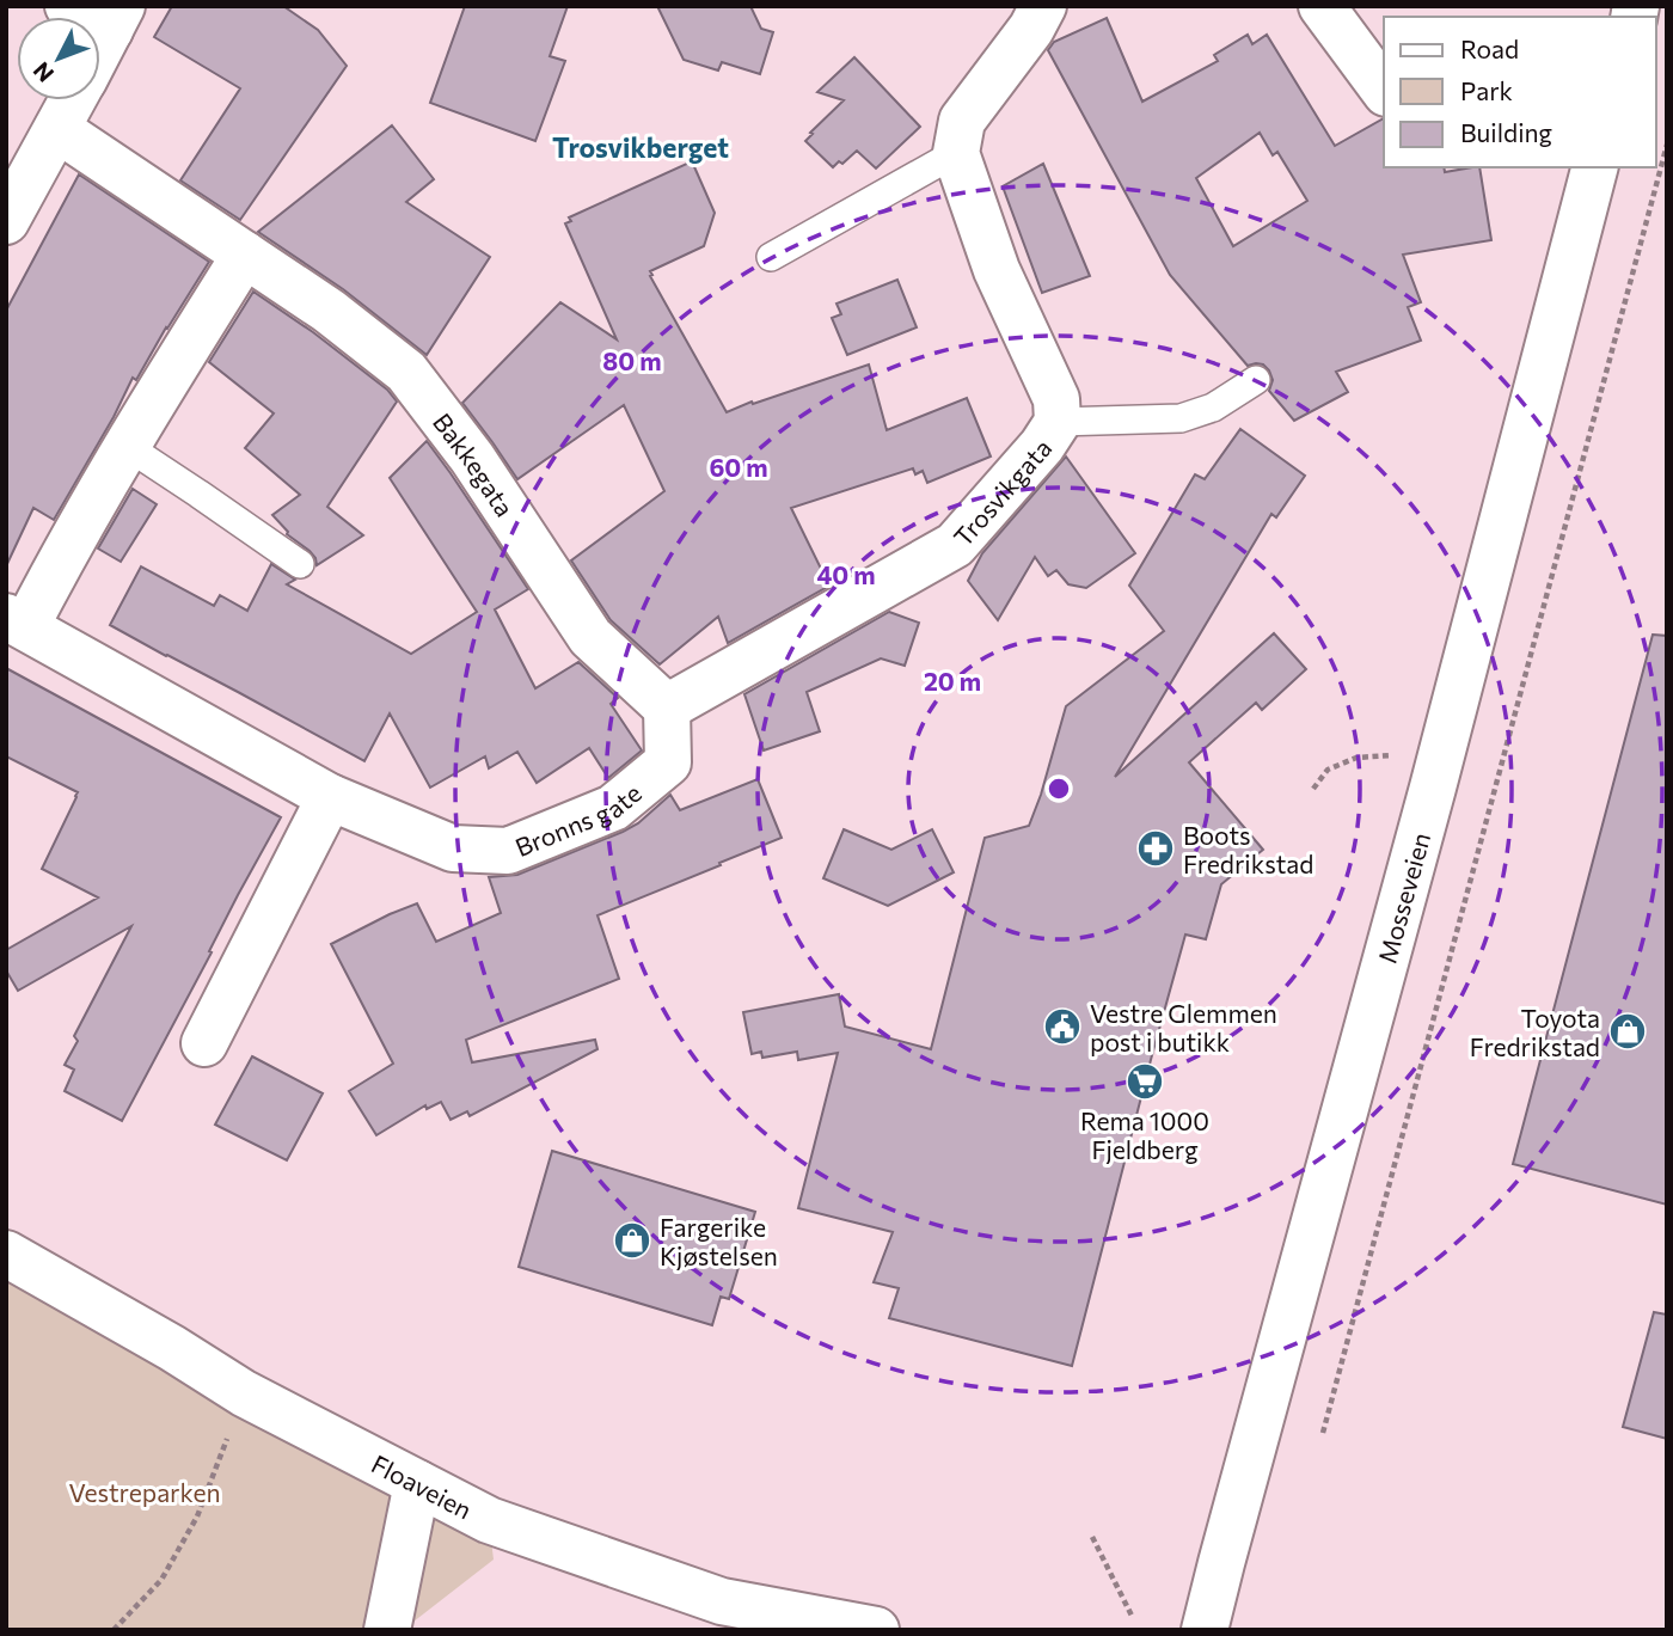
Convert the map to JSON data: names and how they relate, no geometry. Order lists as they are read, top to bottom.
{
  "streets": {
    "street": [
      "Bakkegata",
      "Trosvikgata",
      "Bronns gate",
      "Mosseveien",
      "Floaveien"
    ]
  },
  "crossings": [
    ["Bakkegata", "Trosvikgata"],
    ["Bakkegata", "Bronns gate"],
    ["Trosvikgata", "Bronns gate"]
  ],
  "districts": ["Trosvikberget"],
  "parks": ["Vestreparken"],
  "places": {
    "pharmacy": ["Boots Fredrikstad"],
    "public building": ["Vestre Glemmen post i butikk"],
    "shop": ["Toyota Fredrikstad", "Fargerike Kjøstelsen"],
    "supermarket": ["Rema 1000 Fjeldberg"]
  },
  "legend": ["Road", "Park", "Building"],
  "north": "bottom left",
  "rings": [
    "80 m",
    "60 m",
    "40 m",
    "20 m"
  ]
}
